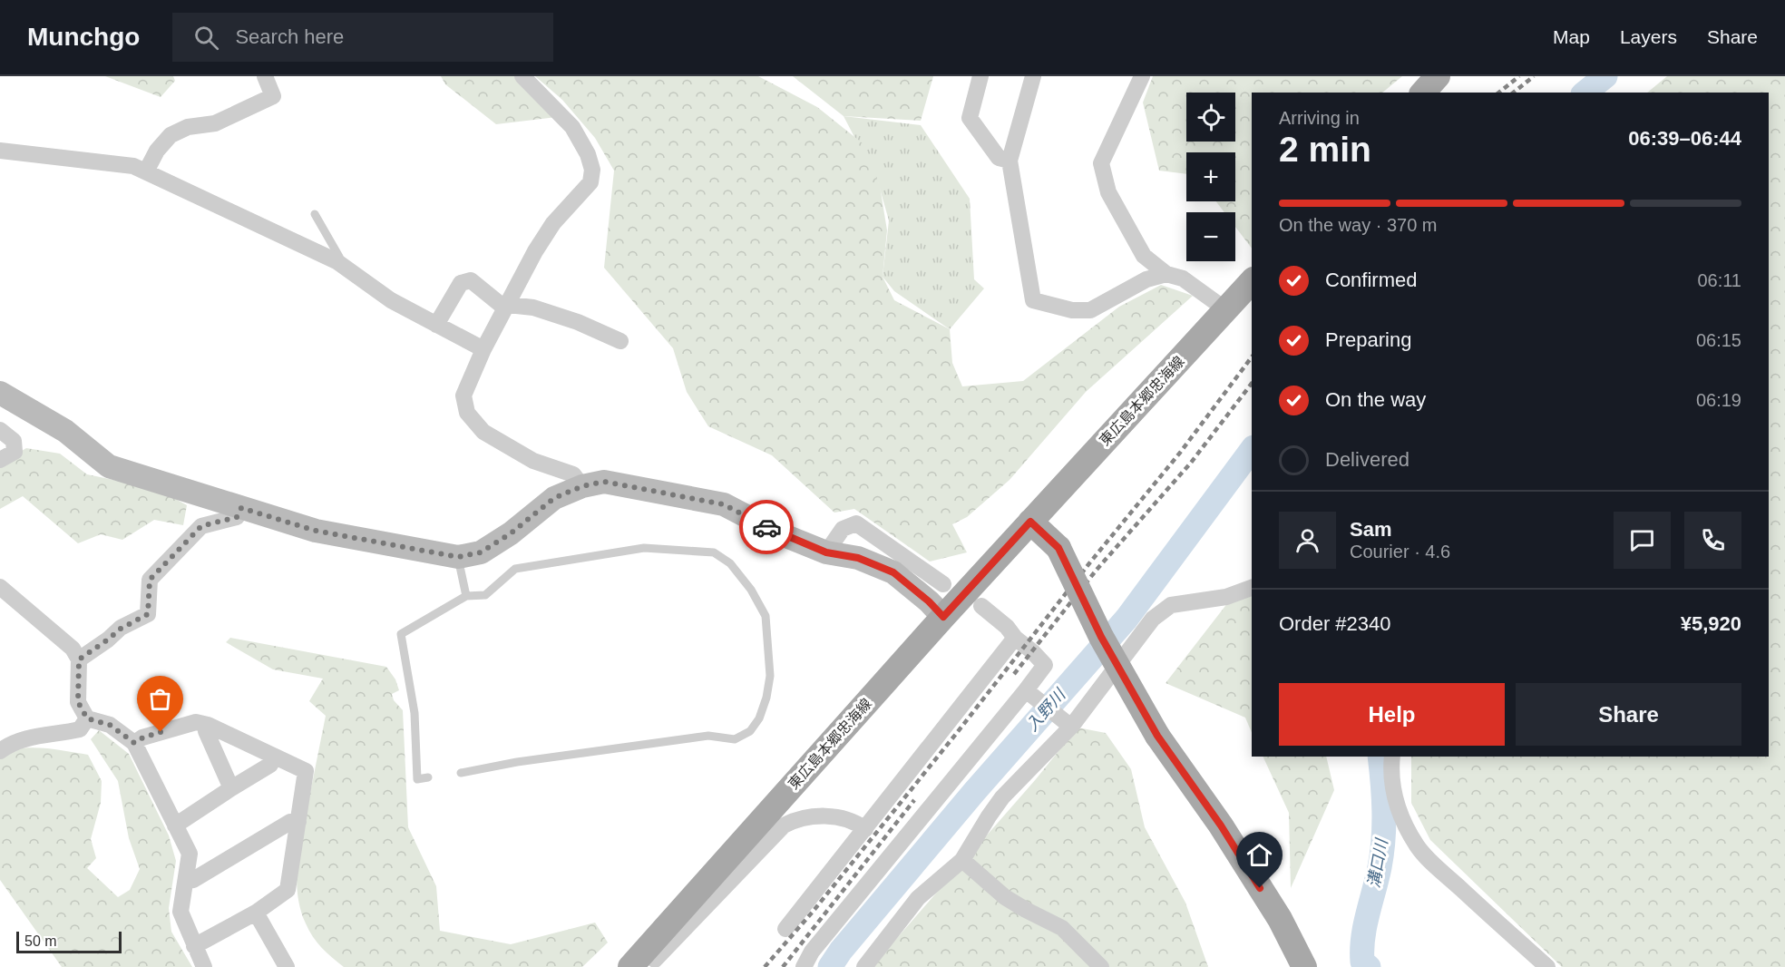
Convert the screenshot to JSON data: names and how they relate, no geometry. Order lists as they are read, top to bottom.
{
  "streets": {
    "main road": ["東広島本郷忠海線"]
  },
  "water": ["入野川", "溝口川"],
  "scale_bar": "50 m",
  "page": {
    "header": "Munchgo",
    "search": "Search here",
    "nav": ["Map", "Layers", "Share"],
    "map_buttons": ["+", "−"],
    "heading": ["2 min", "Arriving in", "06:39–06:44"],
    "panel": [
      "Sam",
      "Courier · 4.6",
      "Order #2340",
      "¥5,920"
    ],
    "bar": "On the way · 370 m",
    "list": [
      ["Confirmed", "06:11"],
      ["Preparing", "06:15"],
      ["On the way", "06:19"],
      "Delivered"
    ],
    "buttons": ["Help", "Share"],
    "scale": "50 m"
  }
}
